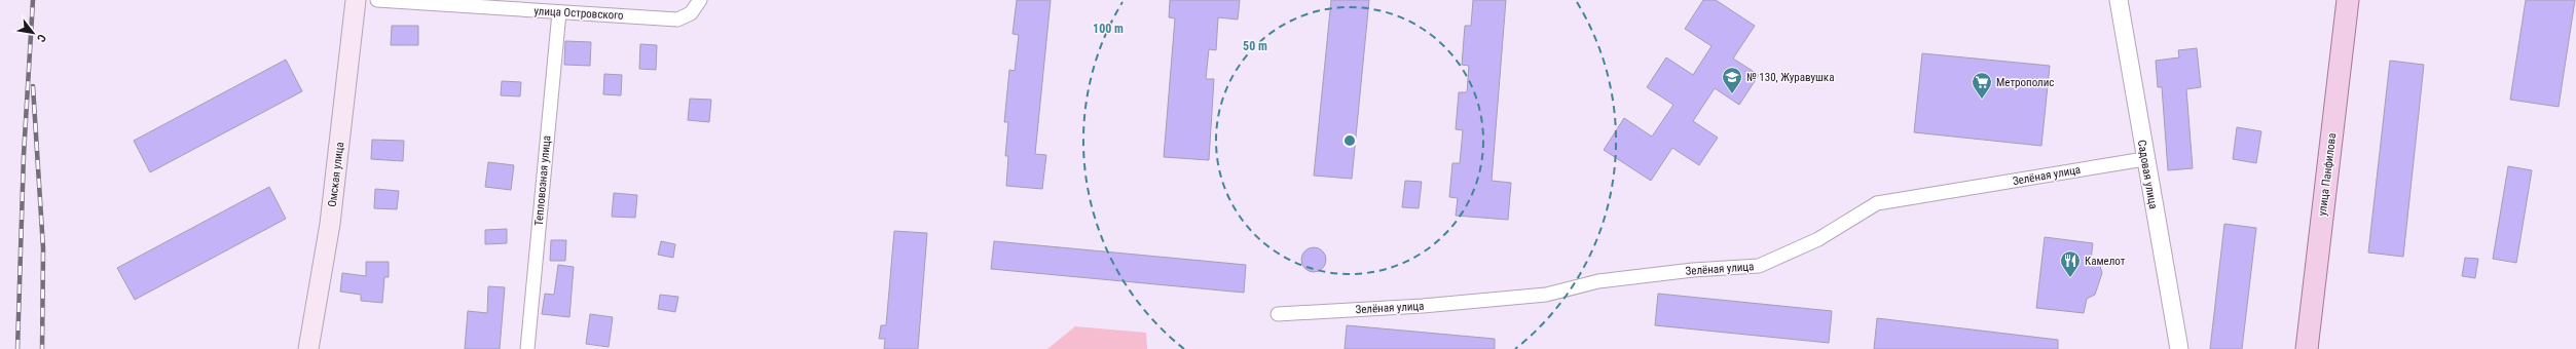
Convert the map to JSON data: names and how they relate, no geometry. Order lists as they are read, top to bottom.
{
  "streets": {
    "main road": ["Омская улица", "улица Панфилова"],
    "street": [
      "улица Островского",
      "Садовая улица",
      "Зелёная улица",
      "Тепловозная улица"
    ]
  },
  "crossings": [
    ["улица Островского", "Тепловозная улица"],
    ["Садовая улица", "Зелёная улица"]
  ],
  "places": {
    "school or university": ["№ 130, Журавушка"],
    "supermarket": ["Метрополис"],
    "restaurant": ["Камелот"]
  },
  "north": "bottom right",
  "rings": ["100 m", "50 m"]
}
